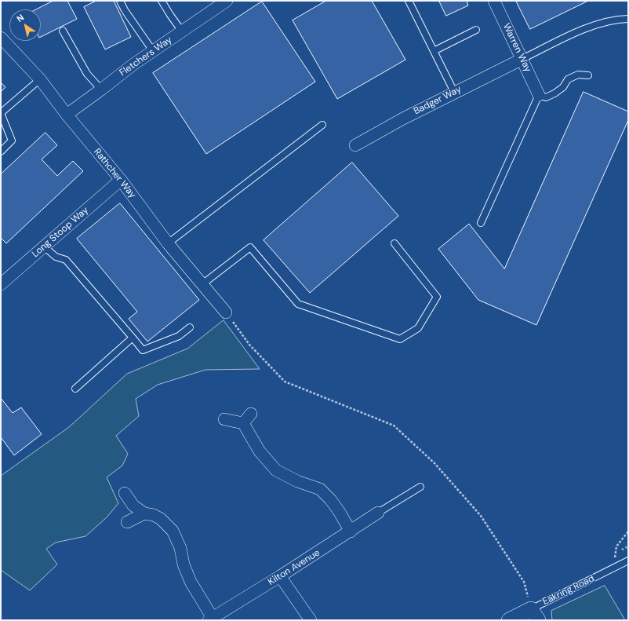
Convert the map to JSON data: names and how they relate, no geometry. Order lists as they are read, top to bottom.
{
  "streets": {
    "street": [
      "Warren Way",
      "Fletchers Way",
      "Badger Way",
      "Rathcher Way",
      "Long Stoop Way",
      "Kilton Avenue",
      "Eakring Road"
    ]
  },
  "crossings": [
    ["Warren Way", "Badger Way"],
    ["Fletchers Way", "Rathcher Way"],
    ["Rathcher Way", "Long Stoop Way"]
  ],
  "north": "top left"
}
